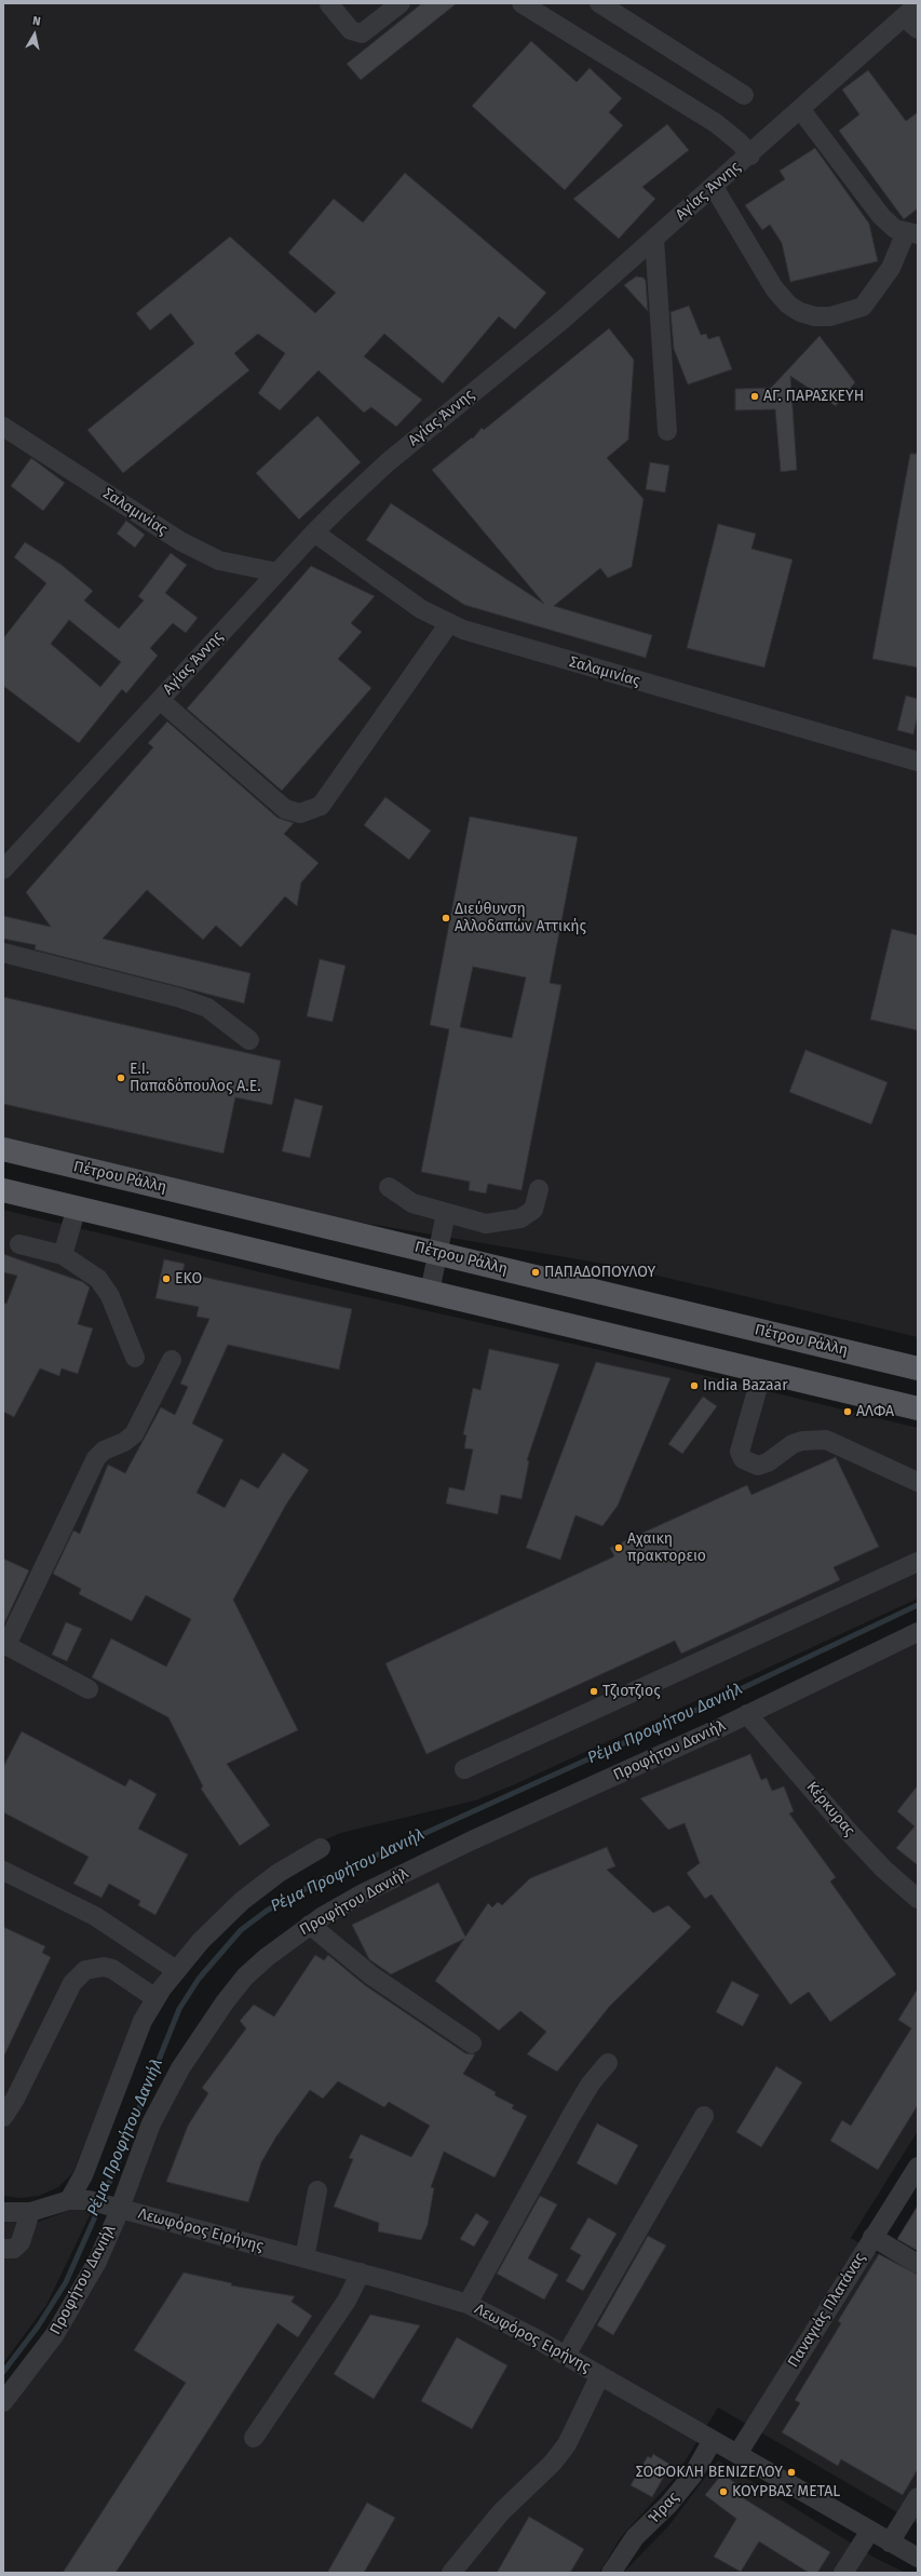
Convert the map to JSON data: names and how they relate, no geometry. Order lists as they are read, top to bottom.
{
  "streets": {
    "main road": ["Πέτρου Ράλλη"],
    "street": [
      "Αγίας Άννης",
      "Σαλαμινίας",
      "Προφήτου Δανιήλ",
      "Κέρκυρας",
      "Λεωφόρος Ειρήνης",
      "Παναγιάς Πλατάνας",
      "Ήρας"
    ]
  },
  "crossings": [
    ["Αγίας Άννης", "Σαλαμινίας"],
    ["Προφήτου Δανιήλ", "Κέρκυρας"],
    ["Προφήτου Δανιήλ", "Λεωφόρος Ειρήνης"],
    ["Λεωφόρος Ειρήνης", "Παναγιάς Πλατάνας"],
    ["Λεωφόρος Ειρήνης", "Ήρας"]
  ],
  "water": ["Ρέμα Προφήτου Δανιήλ"],
  "places": [
    "ΑΓ. ΠΑΡΑΣΚΕΥΗ",
    "Διεύθυνση Αλλοδαπών Αττικής",
    "Ε.Ι. Παπαδόπουλος Α.Ε.",
    "ΠΑΠΑΔΟΠΟΥΛΟΥ",
    "EKO",
    "India Bazaar",
    "ΑΛΦΑ",
    "Αχαικη πρακτορειο",
    "Τζιοτζιος",
    "ΣΟΦΟΚΛΗ ΒΕΝΙΖΕΛΟΥ",
    "ΚΟΥΡΒΑΣ METAL"
  ],
  "north": "top"
}
